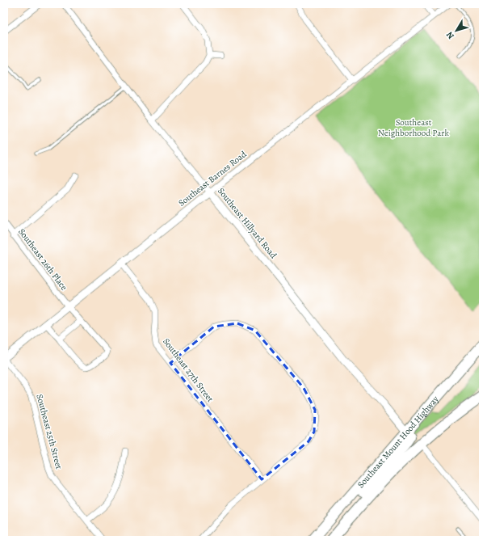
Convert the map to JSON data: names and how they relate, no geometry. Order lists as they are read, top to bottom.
{
  "streets": {
    "highway": ["Southeast Mount Hood Highway"],
    "street": [
      "Southeast Barnes Road",
      "Southeast Hillyard Road",
      "Southeast 26th Place",
      "Southeast 27th Street",
      "Southeast 25th Street"
    ]
  },
  "crossings": [
    ["Southeast Barnes Road", "Southeast Hillyard Road"],
    ["Southeast Barnes Road", "Southeast 26th Place"],
    ["Southeast Barnes Road", "Southeast 27th Street"],
    ["Southeast Barnes Road", "Southeast 25th Street"],
    ["Southeast Hillyard Road", "Southeast Mount Hood Highway"]
  ],
  "parks": ["Southeast Neighborhood Park"],
  "north": "bottom left"
}
